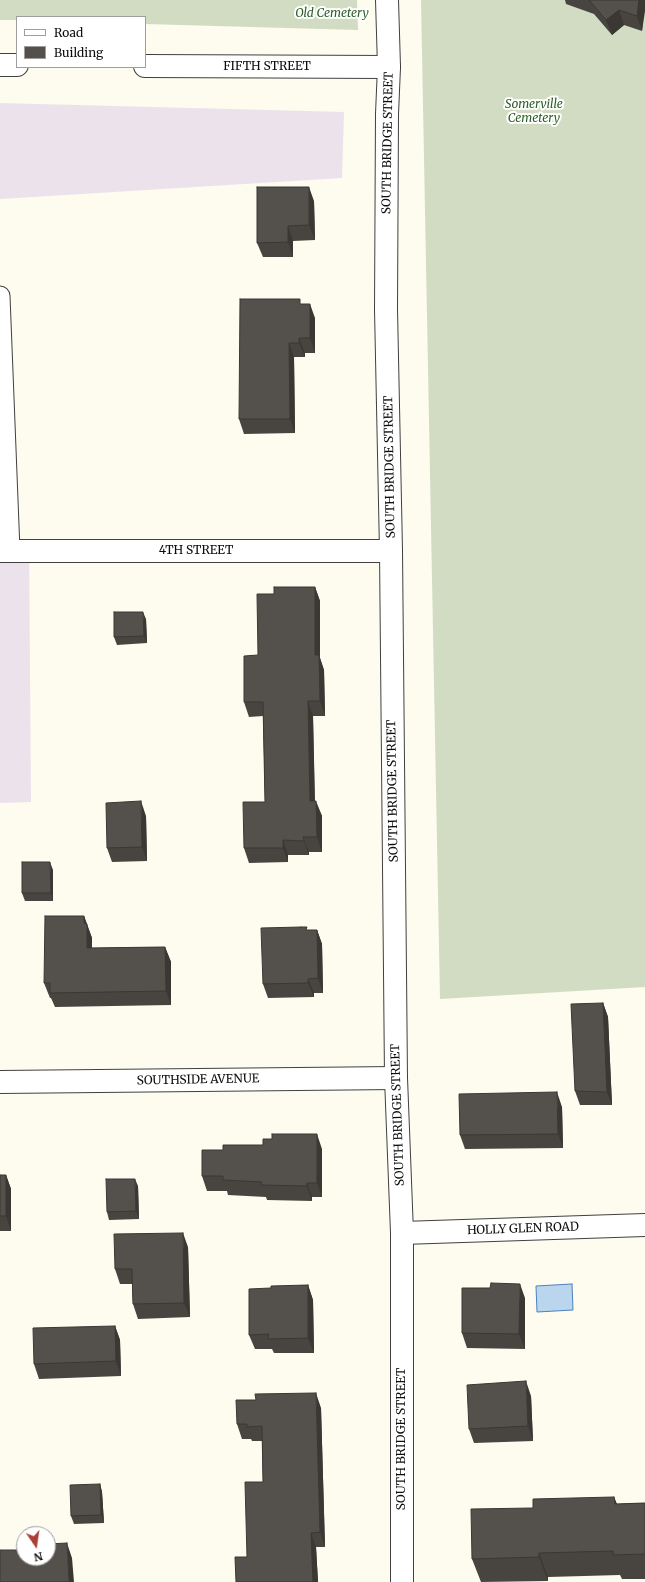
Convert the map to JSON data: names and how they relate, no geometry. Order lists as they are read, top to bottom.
{
  "streets": {
    "street": [
      "FIFTH STREET",
      "SOUTH BRIDGE STREET",
      "4TH STREET",
      "SOUTHSIDE AVENUE",
      "HOLLY GLEN ROAD"
    ]
  },
  "crossings": [
    ["FIFTH STREET", "SOUTH BRIDGE STREET"],
    ["SOUTH BRIDGE STREET", "4TH STREET"],
    ["SOUTH BRIDGE STREET", "SOUTHSIDE AVENUE"],
    ["SOUTH BRIDGE STREET", "HOLLY GLEN ROAD"]
  ],
  "parks": ["Old Cemetery", "Somerville Cemetery"],
  "legend": ["Road", "Building"],
  "north": "bottom"
}
